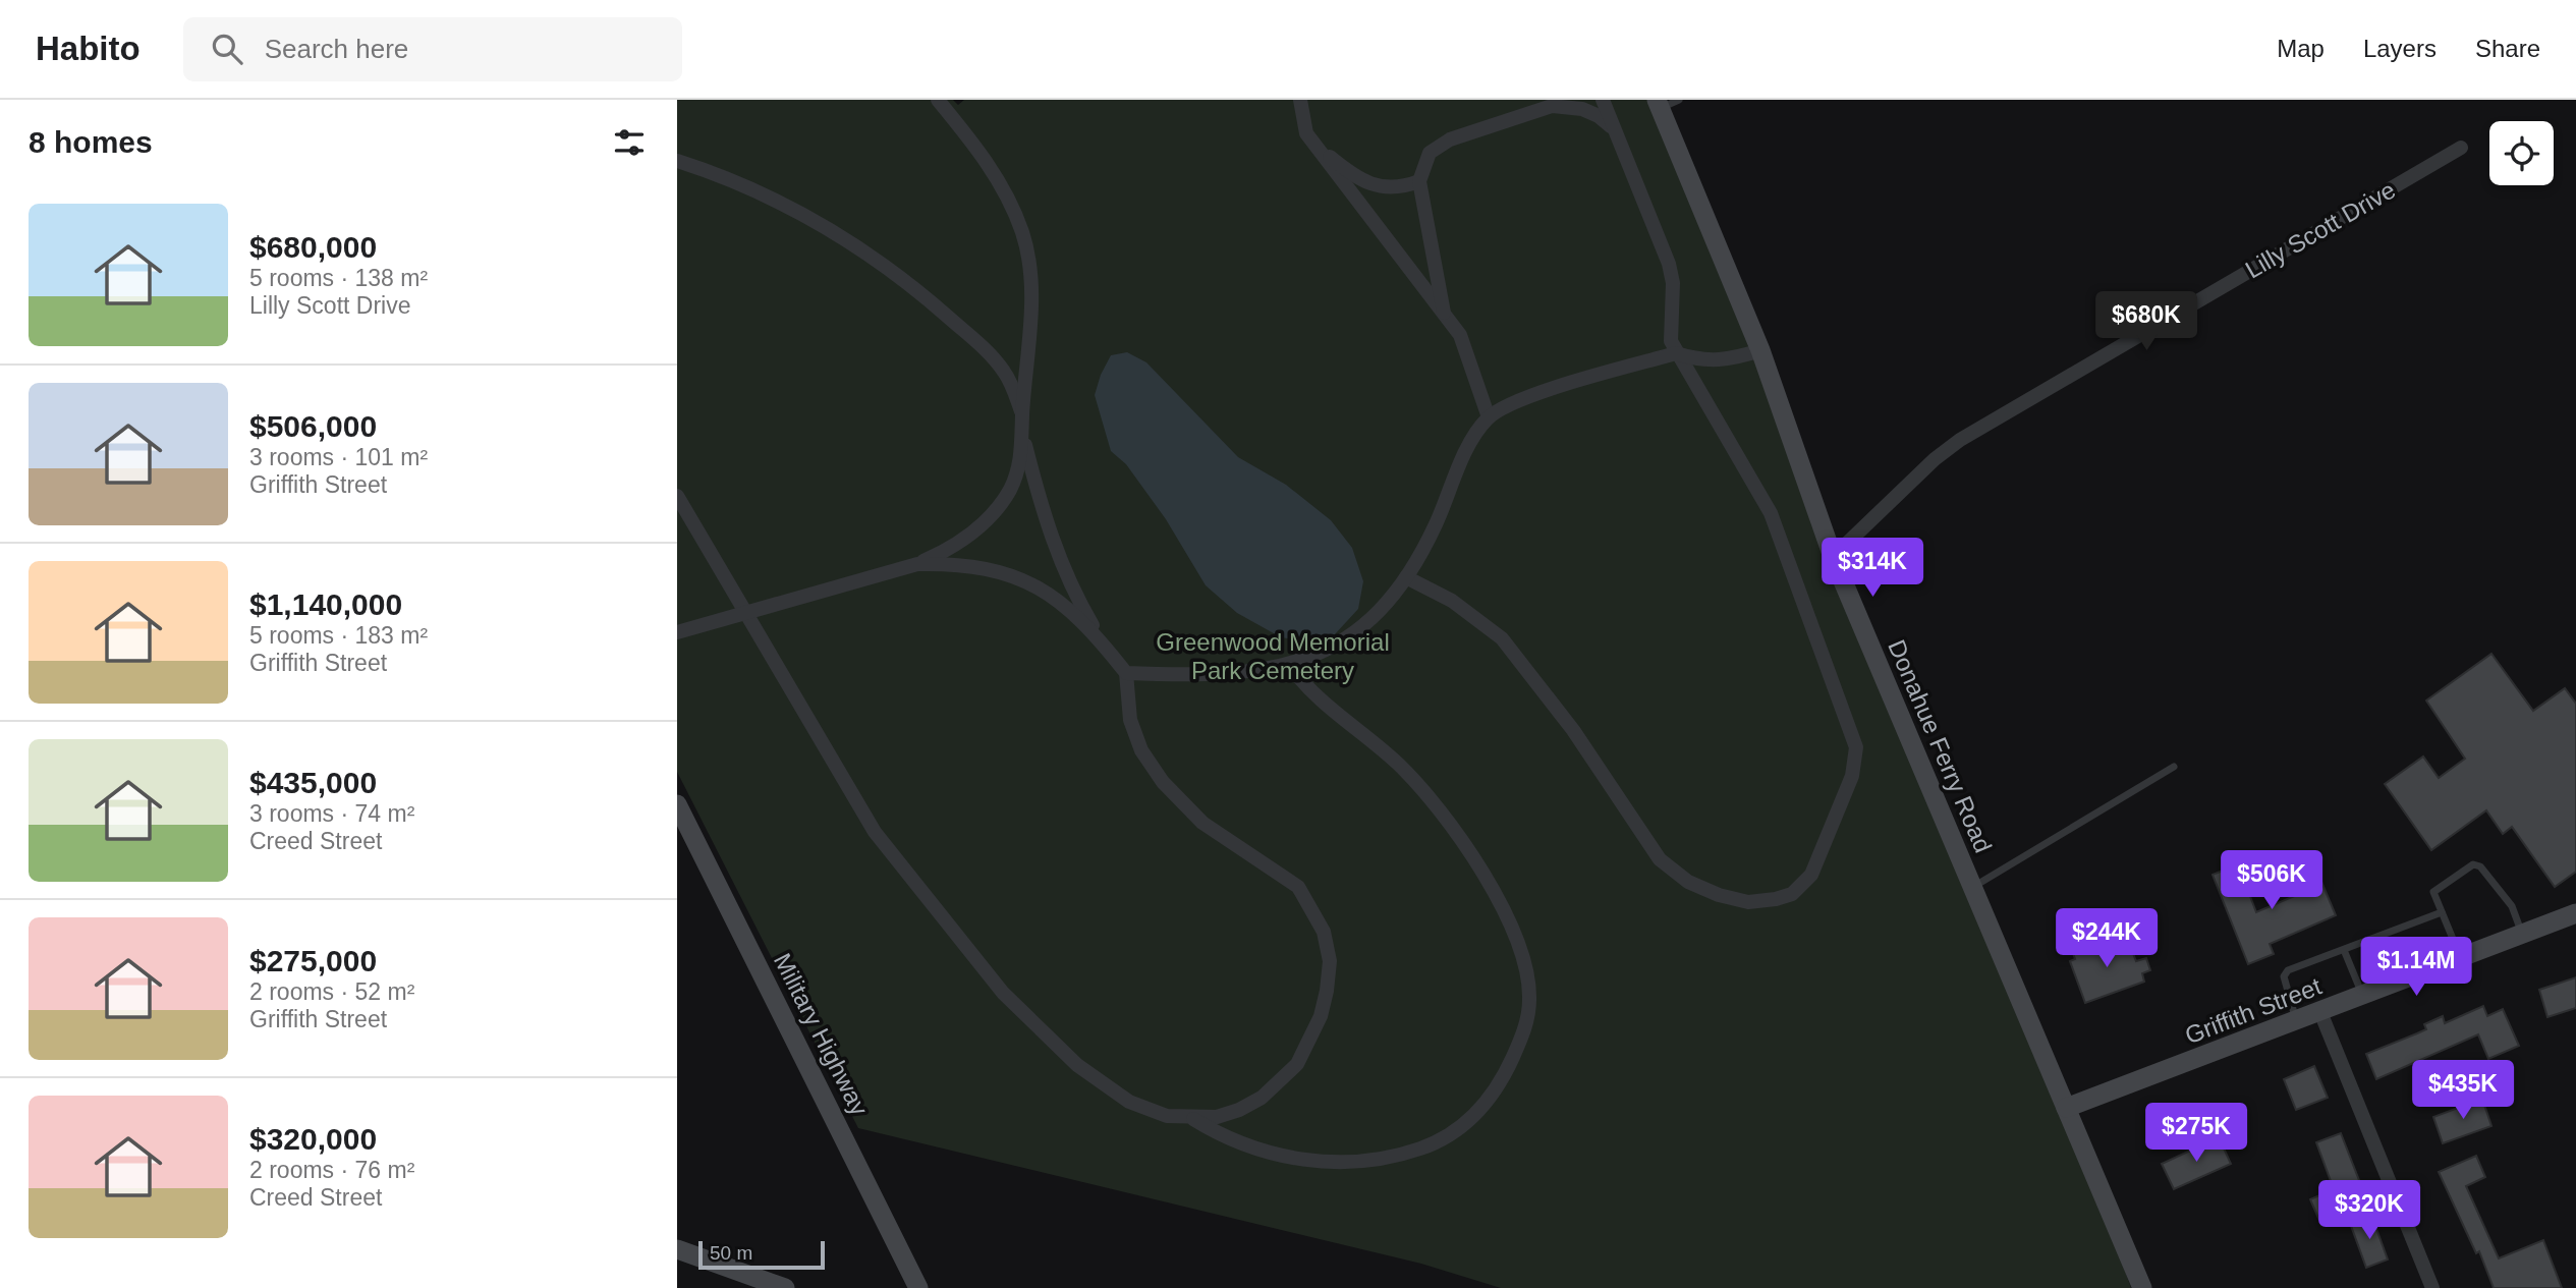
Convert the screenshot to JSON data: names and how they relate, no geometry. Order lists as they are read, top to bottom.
{
  "streets": {
    "main road": ["Donahue Ferry Road", "Griffith Street", "Military Highway"],
    "street": ["Lilly Scott Drive"]
  },
  "crossings": [
    ["Lilly Scott Drive", "Donahue Ferry Road"],
    ["Donahue Ferry Road", "Griffith Street"]
  ],
  "parks": ["Greenwood Memorial Park Cemetery"],
  "scale_bar": "50 m",
  "page": {
    "header": "Habito",
    "search": "Search here",
    "nav": ["Map", "Layers", "Share"],
    "heading": "8 homes",
    "list": [
      {
        "name": "$680,000",
        "note": "5 rooms · 138 m² · Lilly Scott Drive"
      },
      {
        "name": "$506,000",
        "note": "3 rooms · 101 m² · Griffith Street"
      },
      {
        "name": "$1,140,000",
        "note": "5 rooms · 183 m² · Griffith Street"
      },
      {
        "name": "$435,000",
        "note": "3 rooms · 74 m² · Creed Street"
      },
      {
        "name": "$275,000",
        "note": "2 rooms · 52 m² · Griffith Street"
      },
      {
        "name": "$320,000",
        "note": "2 rooms · 76 m² · Creed Street"
      }
    ],
    "price": [
      "$680K",
      "$314K",
      "$506K",
      "$244K",
      "$1.14M",
      "$435K",
      "$275K",
      "$320K"
    ],
    "scale": "50 m"
  }
}
